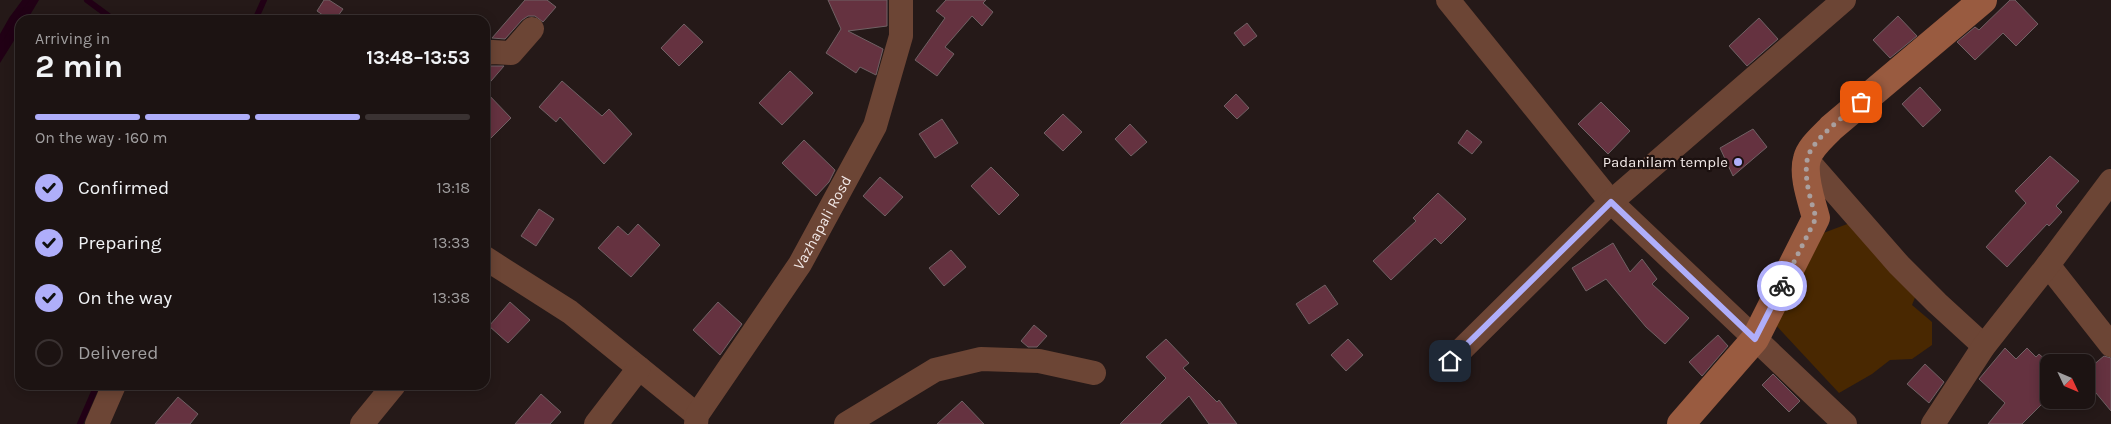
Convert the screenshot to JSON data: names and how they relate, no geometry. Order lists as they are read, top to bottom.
{
  "streets": {
    "street": ["Vazhapali Rosd"]
  },
  "places": ["Padanilam temple"],
  "north": "bottom right",
  "page": {
    "heading": ["2 min", "Arriving in", "13:48–13:53"],
    "bar": "On the way · 160 m",
    "list": [
      ["Confirmed", "13:18"],
      ["Preparing", "13:33"],
      ["On the way", "13:38"],
      "Delivered"
    ]
  }
}
